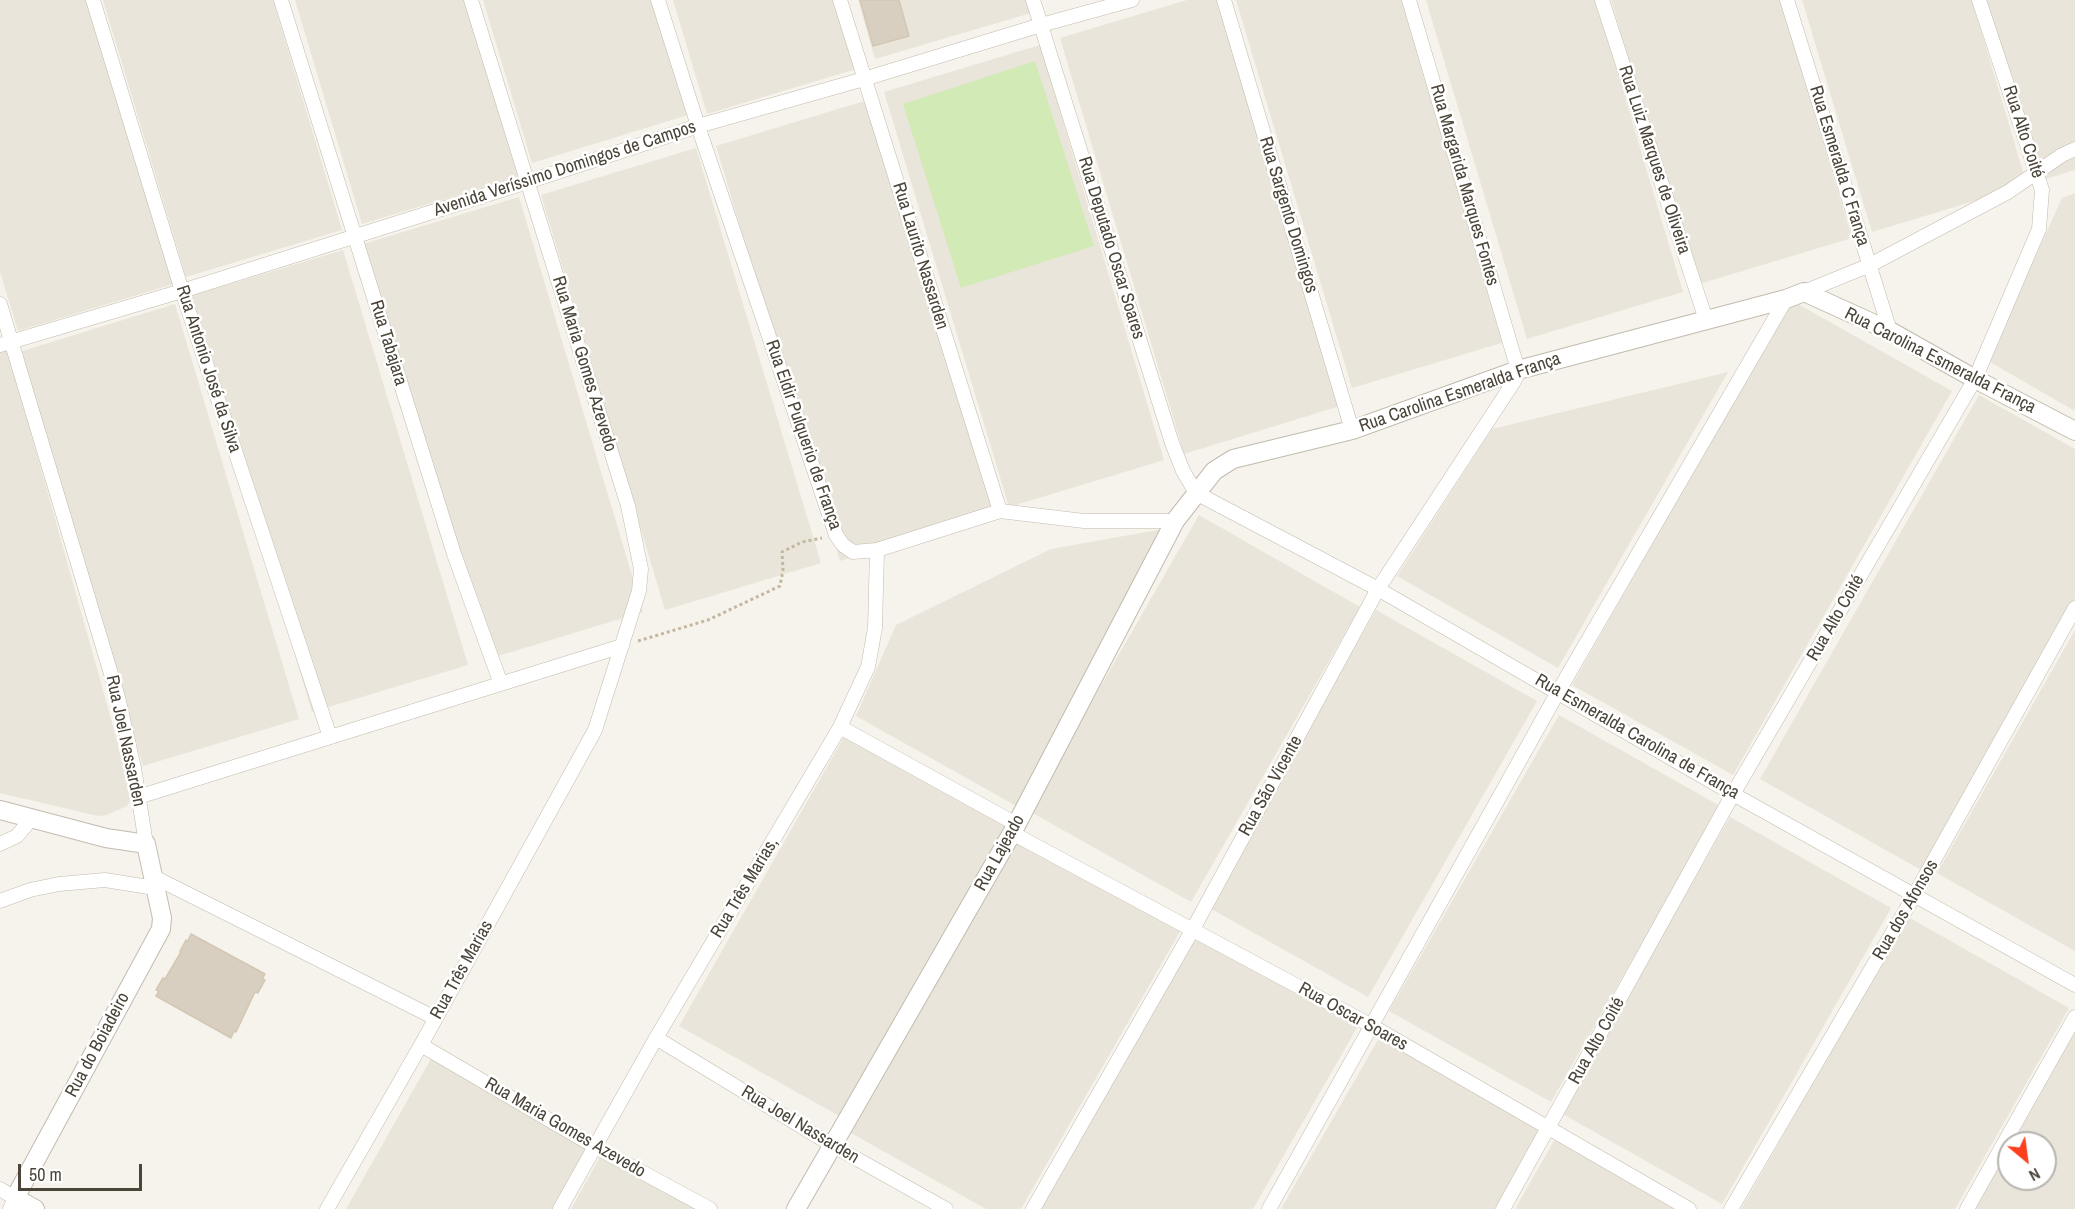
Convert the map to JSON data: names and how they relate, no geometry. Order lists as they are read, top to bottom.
{
  "streets": {
    "street": [
      "Rua Alto Coité",
      "Rua Luiz Marques de Oliveira",
      "Rua Esmeralda C França",
      "Avenida Veríssimo Domingos de Campos",
      "Rua Margarida Marques Fontes",
      "Rua Sargento Domingos",
      "Rua Deputado Oscar Soares",
      "Rua Laurito Nassarden",
      "Rua Tabajara",
      "Rua Carolina Esmeralda França",
      "Rua Maria Gomes Azevedo",
      "Rua Antonio José da Silva",
      "Rua Eldir Pulquerio de França",
      "Rua Esmeralda Carolina de França",
      "Rua Joel Nassarden",
      "Rua São Vicente",
      "Rua Lajeado",
      "Rua Três Marias,",
      "Rua dos Afonsos",
      "Rua Três Marias",
      "Rua Oscar Soares",
      "Rua do Boiadeiro"
    ]
  },
  "crossings": [
    ["Rua Alto Coité", "Rua Carolina Esmeralda França"],
    ["Rua Alto Coité", "Rua Esmeralda Carolina de França"],
    ["Rua Alto Coité", "Rua Oscar Soares"],
    ["Rua Luiz Marques de Oliveira", "Rua Carolina Esmeralda França"],
    ["Rua Esmeralda C França", "Rua Carolina Esmeralda França"],
    ["Avenida Veríssimo Domingos de Campos", "Rua Deputado Oscar Soares"],
    ["Avenida Veríssimo Domingos de Campos", "Rua Laurito Nassarden"],
    ["Avenida Veríssimo Domingos de Campos", "Rua Tabajara"],
    ["Avenida Veríssimo Domingos de Campos", "Rua Maria Gomes Azevedo"],
    ["Avenida Veríssimo Domingos de Campos", "Rua Antonio José da Silva"],
    ["Avenida Veríssimo Domingos de Campos", "Rua Eldir Pulquerio de França"],
    ["Avenida Veríssimo Domingos de Campos", "Rua Joel Nassarden"],
    ["Rua Margarida Marques Fontes", "Rua Carolina Esmeralda França"],
    ["Rua Margarida Marques Fontes", "Rua São Vicente"],
    ["Rua Sargento Domingos", "Rua Carolina Esmeralda França"],
    ["Rua Deputado Oscar Soares", "Rua Carolina Esmeralda França"],
    ["Rua Deputado Oscar Soares", "Rua Esmeralda Carolina de França"],
    ["Rua Deputado Oscar Soares", "Rua Lajeado"],
    ["Rua Laurito Nassarden", "Rua Eldir Pulquerio de França"],
    ["Rua Carolina Esmeralda França", "Rua Esmeralda Carolina de França"],
    ["Rua Carolina Esmeralda França", "Rua São Vicente"],
    ["Rua Carolina Esmeralda França", "Rua Lajeado"],
    ["Rua Maria Gomes Azevedo", "Rua Três Marias,"],
    ["Rua Maria Gomes Azevedo", "Rua Três Marias"],
    ["Rua Eldir Pulquerio de França", "Rua Lajeado"],
    ["Rua Eldir Pulquerio de França", "Rua Três Marias,"],
    ["Rua Esmeralda Carolina de França", "Rua São Vicente"],
    ["Rua Esmeralda Carolina de França", "Rua Lajeado"],
    ["Rua Esmeralda Carolina de França", "Rua dos Afonsos"],
    ["Rua Joel Nassarden", "Rua Lajeado"],
    ["Rua Joel Nassarden", "Rua Três Marias,"],
    ["Rua Joel Nassarden", "Rua do Boiadeiro"],
    ["Rua São Vicente", "Rua Oscar Soares"],
    ["Rua Lajeado", "Rua Oscar Soares"],
    ["Rua Três Marias,", "Rua Oscar Soares"]
  ],
  "scale_bar": "50 m",
  "north": "bottom right"
}
